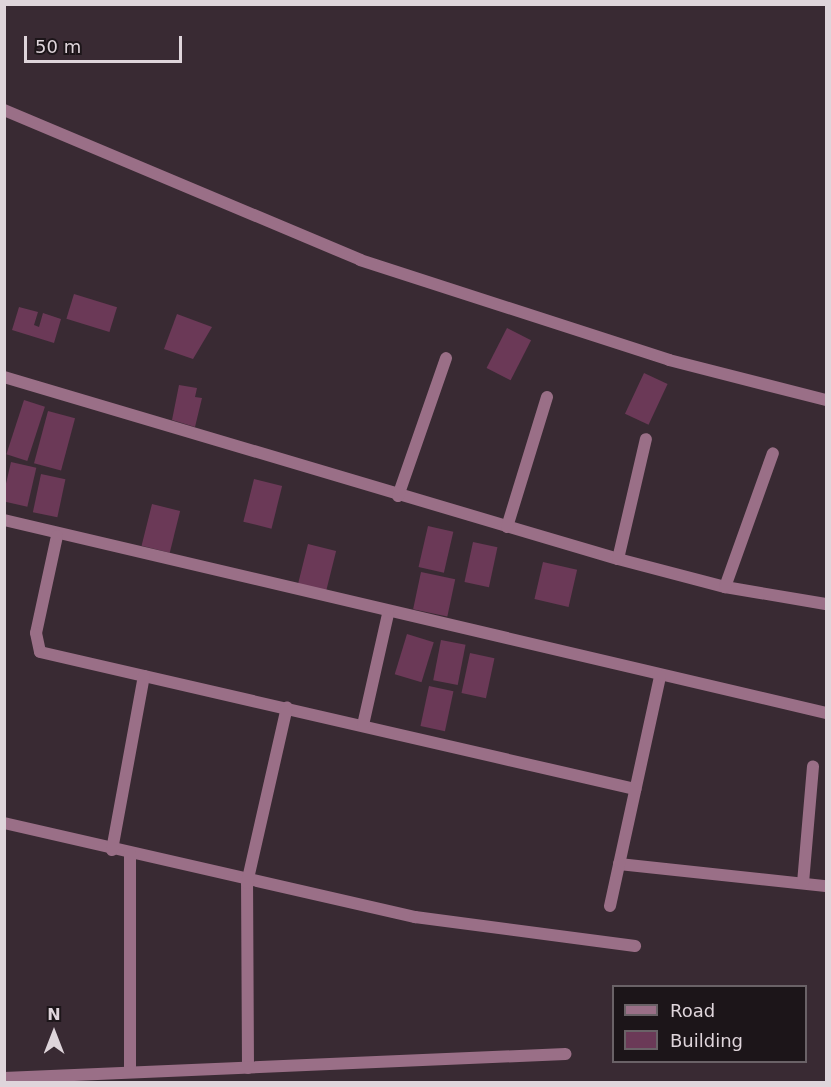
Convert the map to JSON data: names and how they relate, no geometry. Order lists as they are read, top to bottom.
{
  "legend": ["Road", "Building"],
  "scale_bar": "50 m",
  "north": "top"
}
